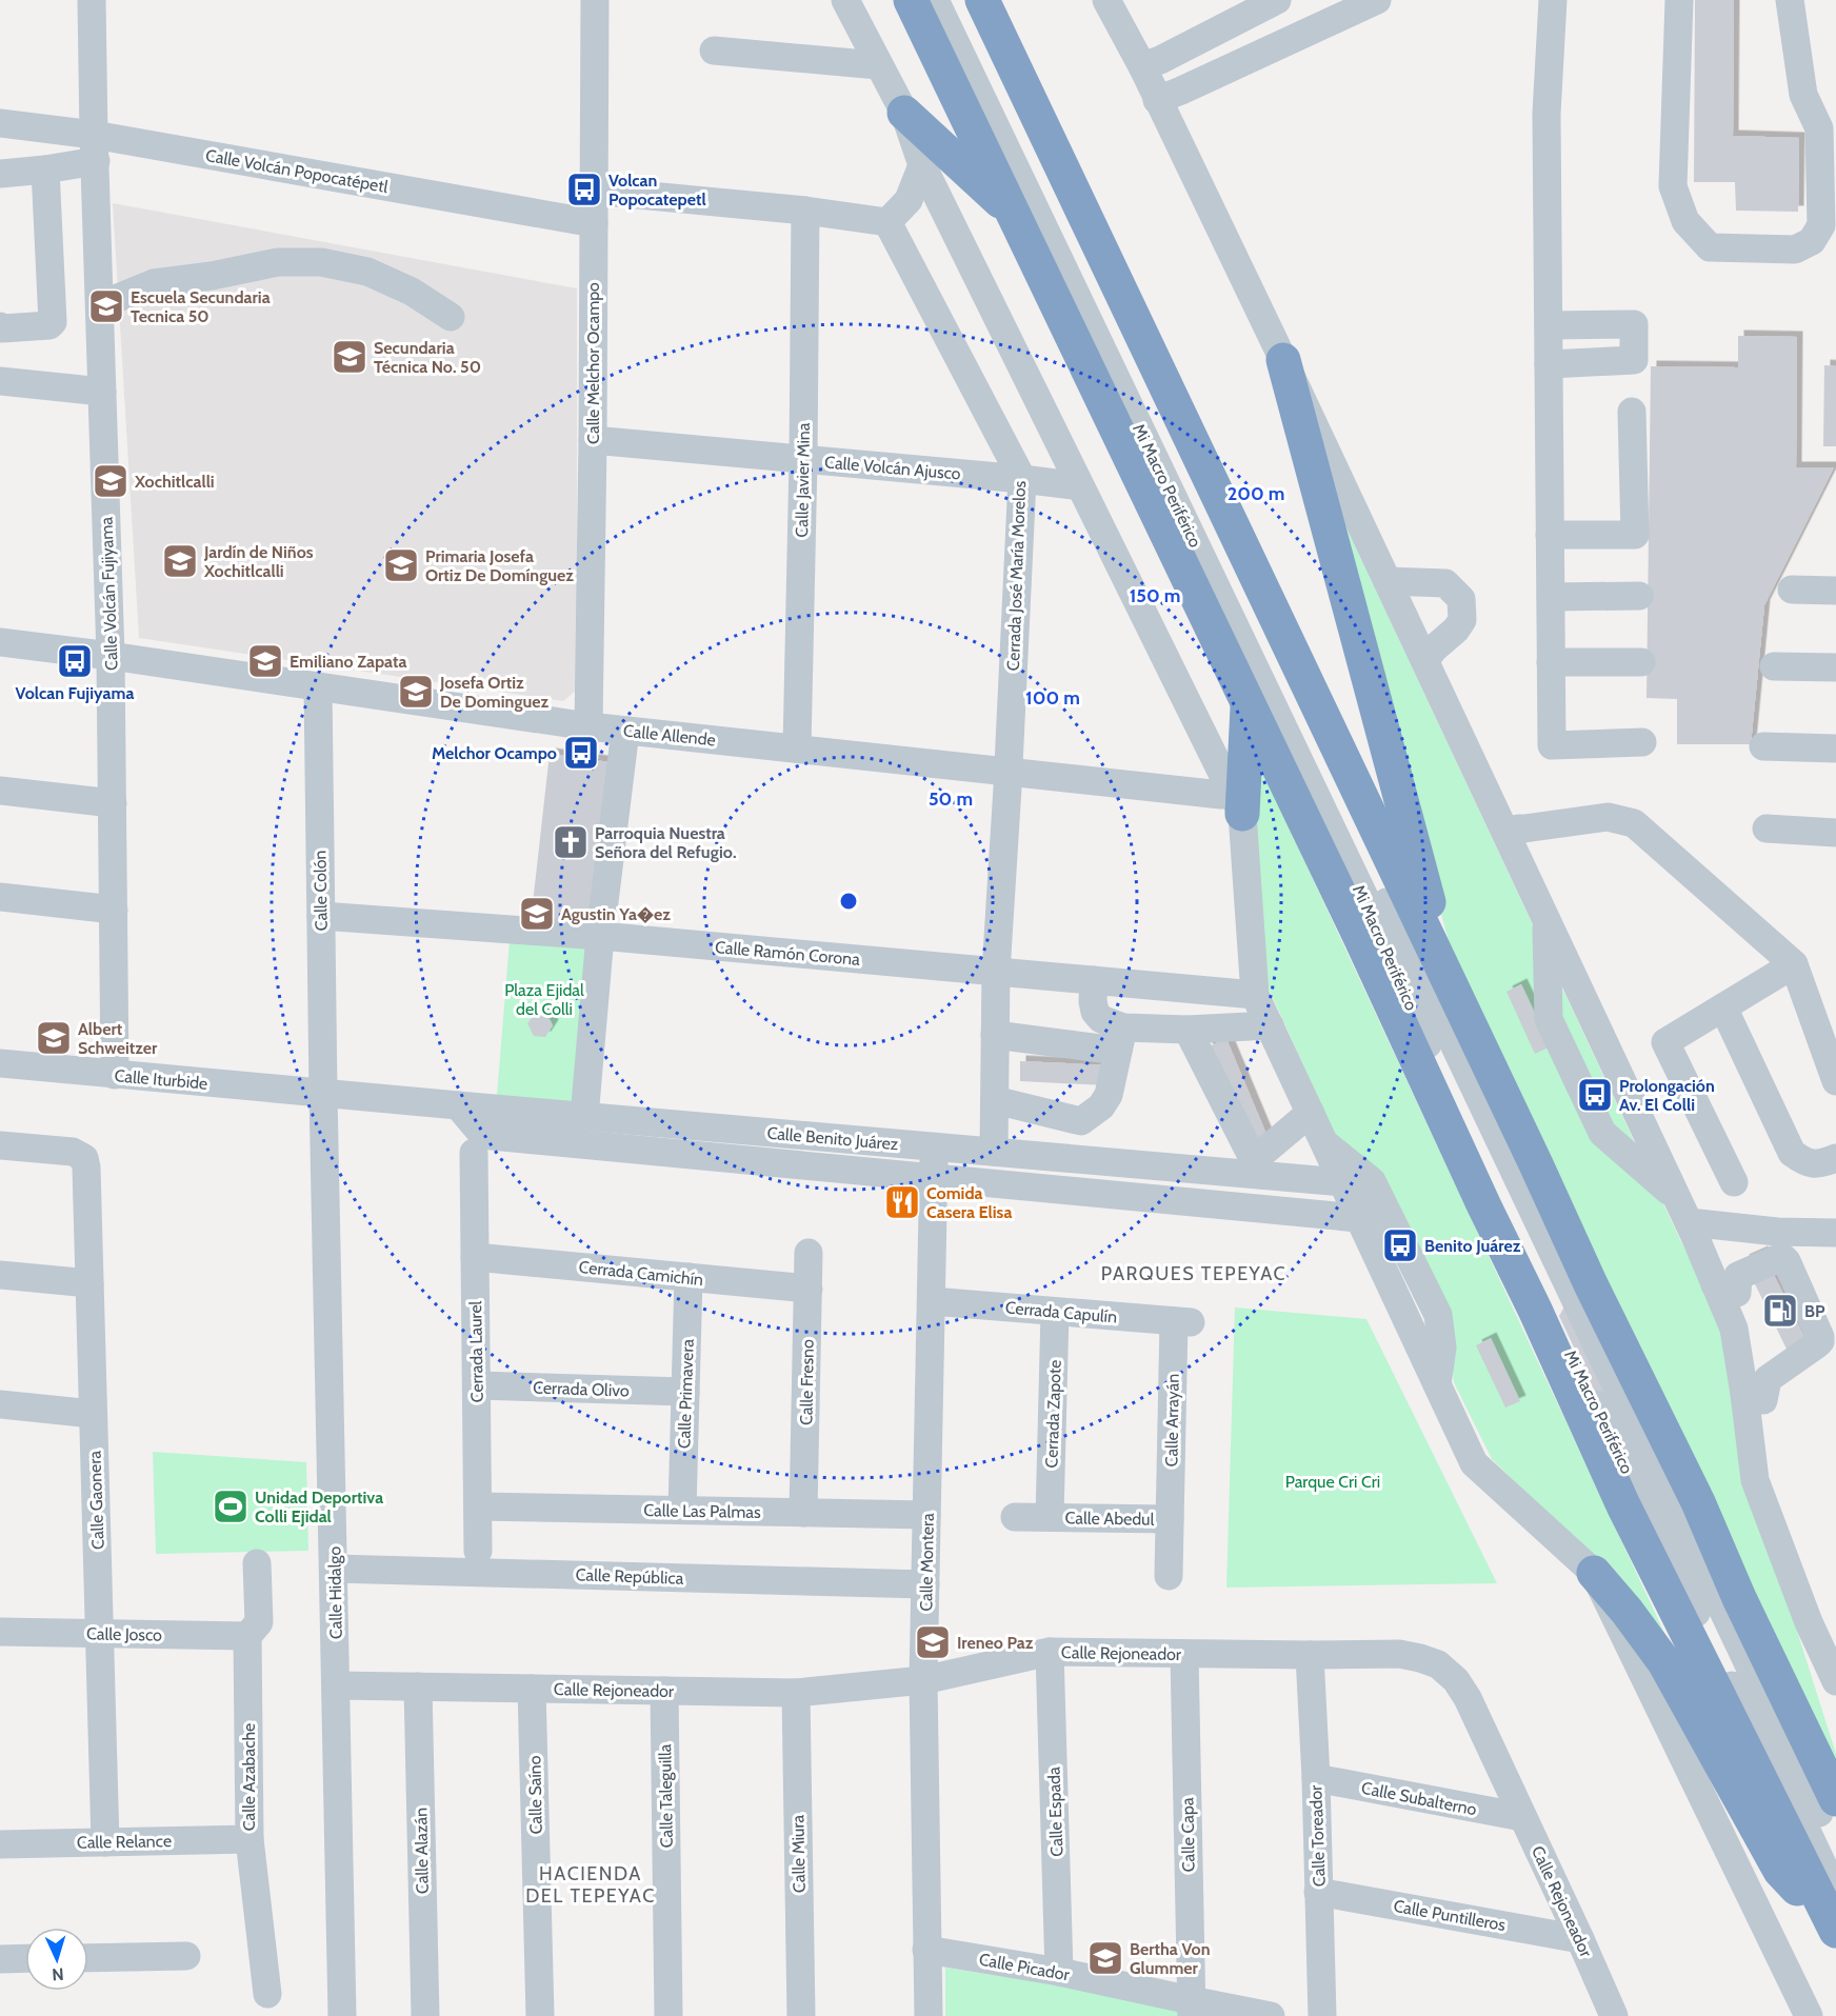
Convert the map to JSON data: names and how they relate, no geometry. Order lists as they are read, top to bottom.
{
  "streets": {
    "street": [
      "Calle Volcán Popocatépetl",
      "Calle Melchor Ocampo",
      "Calle Volcán Ajusco",
      "Calle Javier Mina",
      "Mi Macro Periférico",
      "Cerrada José María Morelos",
      "Calle Volcán Fujiyama",
      "Calle Allende",
      "Calle Colón",
      "Calle Ramón Corona",
      "Calle Iturbide",
      "Calle Benito Juárez",
      "Cerrada Camichín",
      "Cerrada Capulín",
      "Cerrada Laurel",
      "Calle Fresno",
      "Cerrada Olivo",
      "Calle Primavera",
      "Cerrada Zapote",
      "Calle Arrayán",
      "Calle Gaonera",
      "Calle Las Palmas",
      "Calle Abedul",
      "Calle Montera",
      "Calle República",
      "Calle Hidalgo",
      "Calle Josco",
      "Calle Rejoneador",
      "Calle Azabache",
      "Calle Saíno",
      "Calle Taleguilla",
      "Calle Subalterno",
      "Calle Espada",
      "Calle Capa",
      "Calle Toreador",
      "Calle Relance",
      "Calle Alazán",
      "Calle Miura",
      "Calle Puntilleros",
      "Calle Picador"
    ]
  },
  "crossings": [
    ["Calle Volcán Popocatépetl", "Calle Melchor Ocampo"],
    ["Calle Volcán Popocatépetl", "Calle Volcán Fujiyama"],
    ["Calle Melchor Ocampo", "Calle Volcán Ajusco"],
    ["Calle Melchor Ocampo", "Calle Allende"],
    ["Calle Volcán Ajusco", "Calle Javier Mina"],
    ["Calle Volcán Ajusco", "Cerrada José María Morelos"],
    ["Calle Javier Mina", "Calle Allende"],
    ["Cerrada José María Morelos", "Calle Allende"],
    ["Cerrada José María Morelos", "Calle Ramón Corona"],
    ["Cerrada José María Morelos", "Calle Benito Juárez"],
    ["Calle Volcán Fujiyama", "Calle Allende"],
    ["Calle Volcán Fujiyama", "Calle Iturbide"],
    ["Calle Allende", "Calle Colón"],
    ["Calle Colón", "Calle Ramón Corona"],
    ["Calle Colón", "Calle Iturbide"],
    ["Calle Colón", "Calle Benito Juárez"],
    ["Calle Colón", "Calle Hidalgo"],
    ["Calle Iturbide", "Calle Benito Juárez"],
    ["Calle Iturbide", "Calle Hidalgo"],
    ["Calle Benito Juárez", "Cerrada Laurel"],
    ["Calle Benito Juárez", "Calle Montera"],
    ["Calle Benito Juárez", "Calle Hidalgo"],
    ["Cerrada Camichín", "Cerrada Laurel"],
    ["Cerrada Camichín", "Calle Fresno"],
    ["Cerrada Camichín", "Calle Primavera"],
    ["Cerrada Capulín", "Cerrada Zapote"],
    ["Cerrada Capulín", "Calle Arrayán"],
    ["Cerrada Capulín", "Calle Montera"],
    ["Cerrada Laurel", "Cerrada Olivo"],
    ["Cerrada Laurel", "Calle Las Palmas"],
    ["Calle Fresno", "Calle Las Palmas"],
    ["Cerrada Olivo", "Calle Primavera"],
    ["Calle Primavera", "Calle Las Palmas"],
    ["Cerrada Zapote", "Calle Abedul"],
    ["Calle Arrayán", "Calle Abedul"],
    ["Calle Gaonera", "Calle Josco"],
    ["Calle Gaonera", "Calle Relance"],
    ["Calle Las Palmas", "Calle Montera"],
    ["Calle Montera", "Calle República"],
    ["Calle Montera", "Calle Rejoneador"],
    ["Calle Montera", "Calle Picador"],
    ["Calle República", "Calle Hidalgo"],
    ["Calle Hidalgo", "Calle Rejoneador"],
    ["Calle Josco", "Calle Azabache"],
    ["Calle Rejoneador", "Calle Saíno"],
    ["Calle Rejoneador", "Calle Taleguilla"],
    ["Calle Rejoneador", "Calle Subalterno"],
    ["Calle Rejoneador", "Calle Espada"],
    ["Calle Rejoneador", "Calle Capa"],
    ["Calle Rejoneador", "Calle Toreador"],
    ["Calle Rejoneador", "Calle Alazán"],
    ["Calle Rejoneador", "Calle Miura"],
    ["Calle Rejoneador", "Calle Puntilleros"],
    ["Calle Azabache", "Calle Relance"],
    ["Calle Subalterno", "Calle Toreador"],
    ["Calle Espada", "Calle Picador"],
    ["Calle Capa", "Calle Picador"],
    ["Calle Toreador", "Calle Puntilleros"]
  ],
  "districts": ["PARQUES TEPEYAC", "HACIENDA DEL TEPEYAC"],
  "parks": ["Plaza Ejidal del Colli", "Parque Cri Cri"],
  "places": {
    "bus stop": [
      "Volcan Popocatepetl",
      "Volcan Fujiyama",
      "Melchor Ocampo",
      "Prolongación Av. El Colli",
      "Benito Juárez"
    ],
    "school or university": [
      "Escuela Secundaria Tecnica 50",
      "Secundaria Técnica No. 50",
      "Xochitlcalli",
      "Jardín de Niños Xochitlcalli",
      "Primaria Josefa Ortiz De Domínguez",
      "Emiliano Zapata",
      "Josefa Ortiz De Dominguez",
      "Agustin Ya�ez",
      "Albert Schweitzer",
      "Ireneo Paz",
      "Bertha Von Glummer"
    ],
    "church": ["Parroquia Nuestra Señora del Refugio."],
    "restaurant": ["Comida Casera Elisa"],
    "fuel station": ["BP"],
    "sports": ["Unidad Deportiva Colli Ejidal"]
  },
  "north": "bottom",
  "rings": [
    "200 m",
    "150 m",
    "100 m",
    "50 m"
  ]
}
